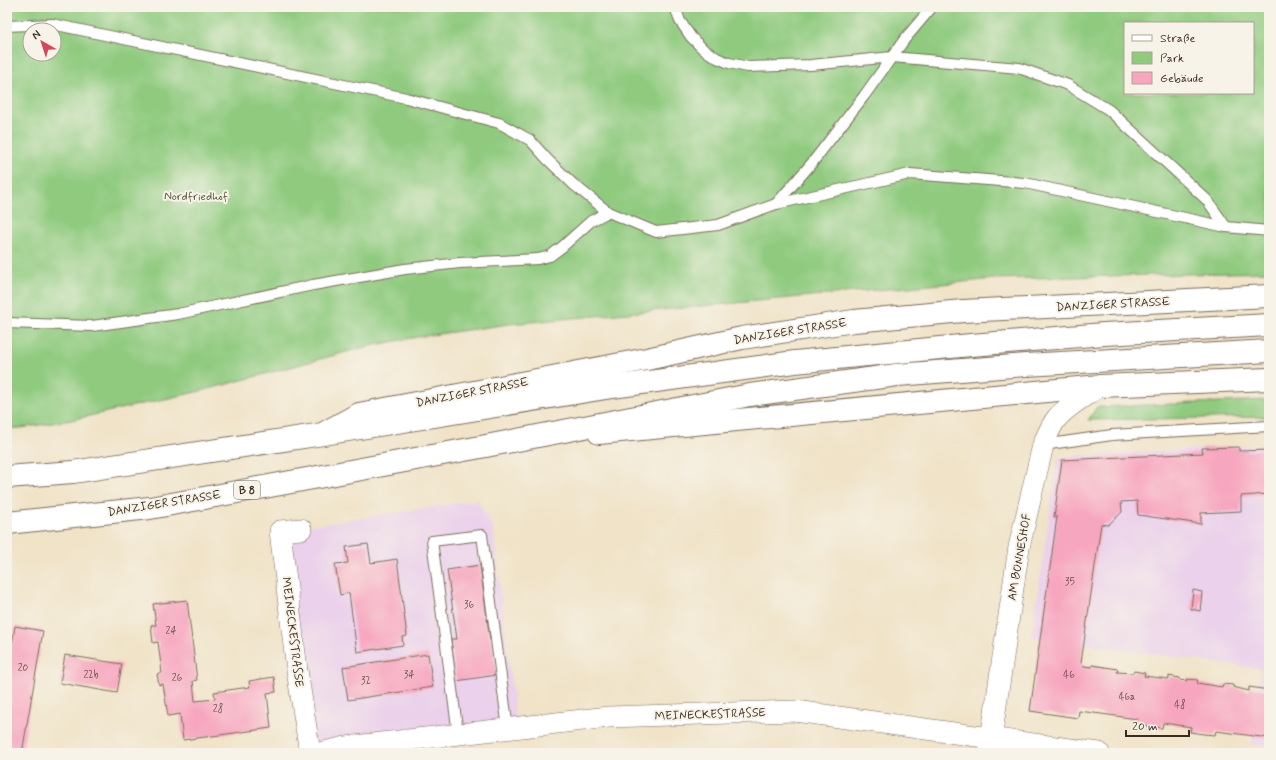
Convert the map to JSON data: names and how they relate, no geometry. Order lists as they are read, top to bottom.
{
  "streets": {
    "main road": ["DANZIGER STRASSE", "B 8"],
    "street": ["AM BONNESHOF", "MEINECKESTRASSE"]
  },
  "crossings": [
    ["DANZIGER STRASSE", "AM BONNESHOF"],
    ["AM BONNESHOF", "MEINECKESTRASSE"]
  ],
  "parks": ["Nordfriedhof"],
  "house_numbers": [
    "35",
    "36",
    "24",
    "20",
    "22b",
    "34",
    "46",
    "26",
    "32",
    "46a",
    "48",
    "28"
  ],
  "legend": ["Straße", "Park", "Gebäude"],
  "scale_bar": "20 m",
  "north": "top left"
}
